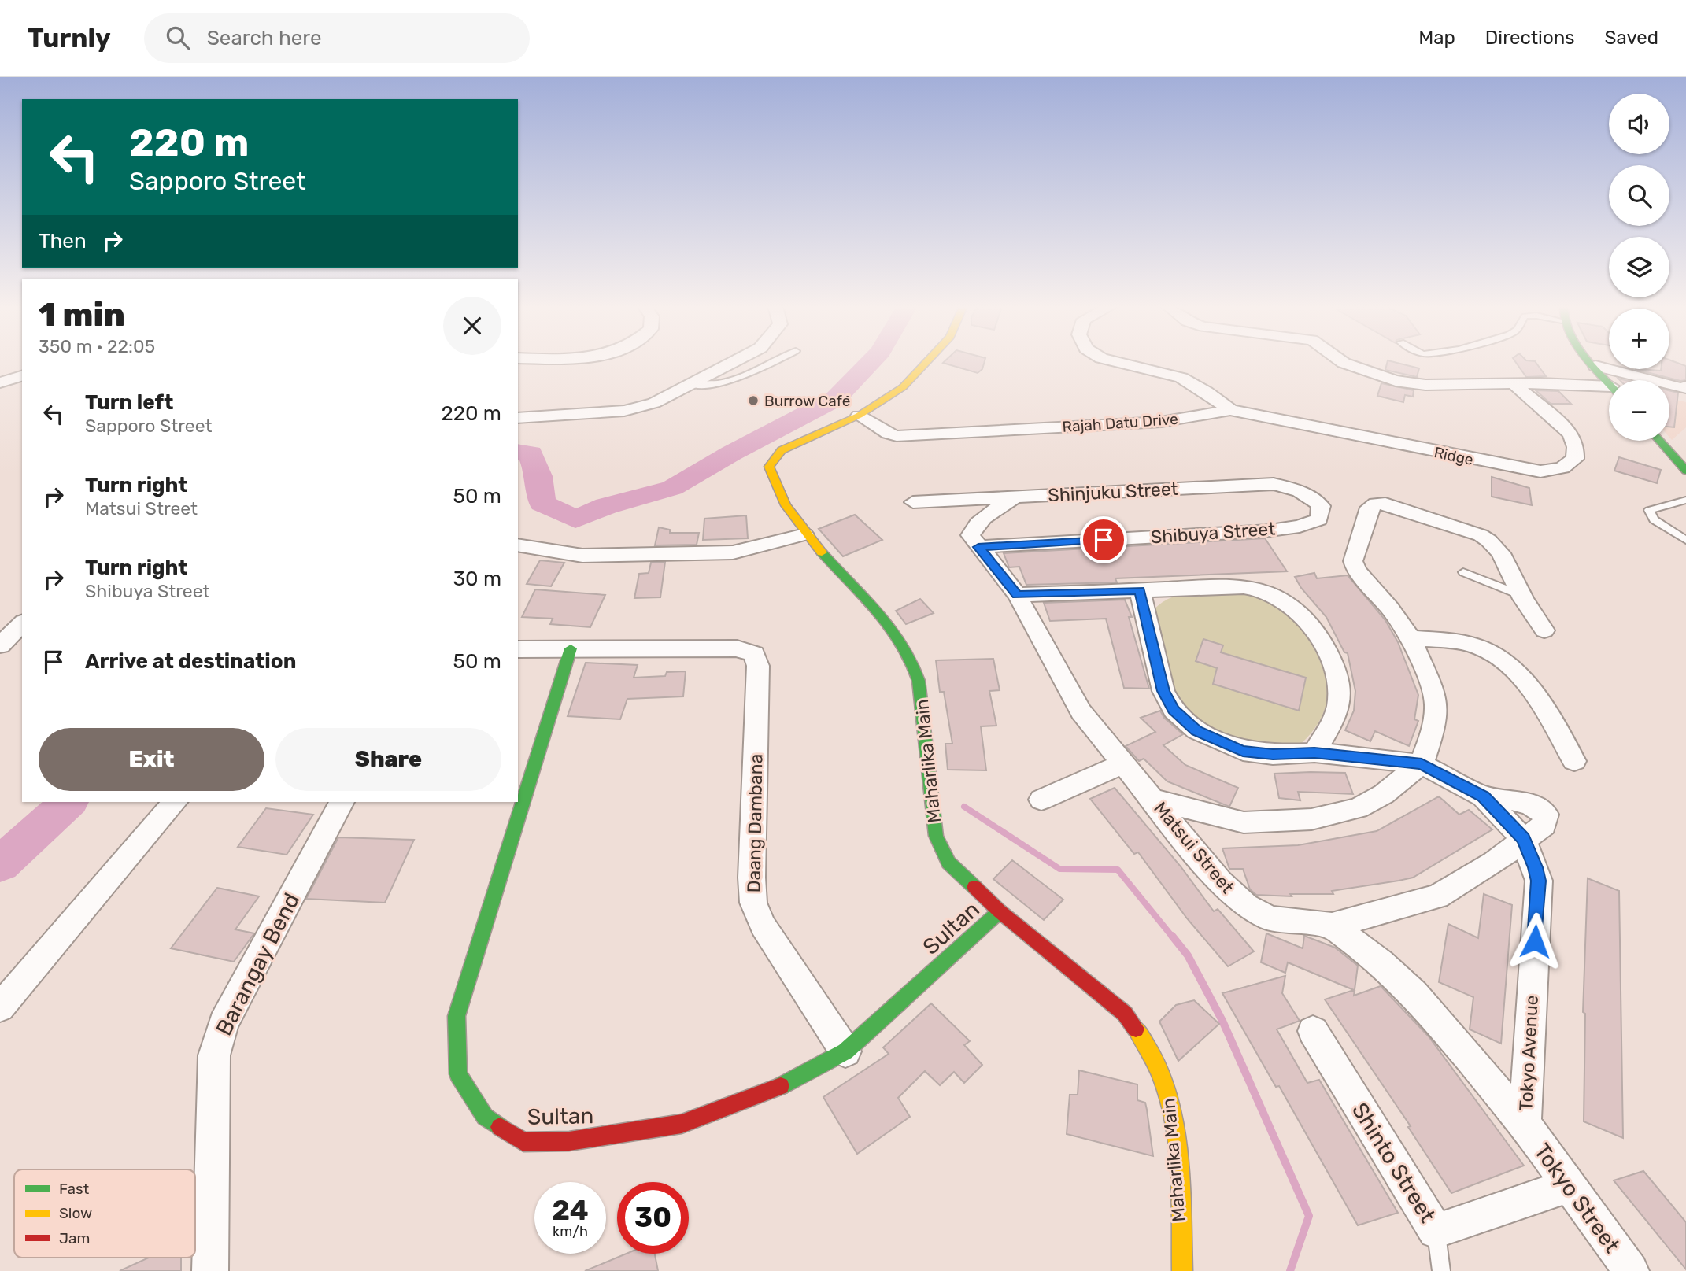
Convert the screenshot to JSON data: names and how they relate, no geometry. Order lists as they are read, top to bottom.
{
  "streets": {
    "street": [
      "Rajah Datu Drive",
      "Ridge",
      "Shinjuku Street",
      "Shibuya Street",
      "Maharlika Main",
      "Daang Dambana",
      "Matsui Street",
      "Sultan",
      "Barangay Bend",
      "Tokyo Avenue",
      "Shinto Street",
      "Tokyo Street"
    ]
  },
  "crossings": [
    ["Rajah Datu Drive", "Ridge"],
    ["Rajah Datu Drive", "Maharlika Main"],
    ["Shinjuku Street", "Shibuya Street"],
    ["Shibuya Street", "Matsui Street"],
    ["Maharlika Main", "Sultan"],
    ["Daang Dambana", "Sultan"],
    ["Tokyo Avenue", "Tokyo Street"],
    ["Shinto Street", "Tokyo Street"]
  ],
  "places": ["Burrow Café"],
  "legend": ["Fast", "Slow", "Jam"],
  "page": {
    "header": "Turnly",
    "search": "Search here",
    "nav": ["Map", "Directions", "Saved"],
    "map_buttons": ["+", "−"],
    "turn": ["220 m", "Sapporo Street"],
    "then": "Then",
    "heading": ["1 min", "350 m · 22:05"],
    "list": [
      {
        "name": "Turn left",
        "note": "Sapporo Street",
        "value": "220 m"
      },
      {
        "name": "Turn right",
        "note": "Matsui Street",
        "value": "50 m"
      },
      {
        "name": "Turn right",
        "note": "Shibuya Street",
        "value": "30 m"
      },
      {
        "name": "Arrive at destination",
        "value": "50 m"
      }
    ],
    "buttons": ["Exit", "Share"],
    "speed": "24 km/h",
    "limit": "30"
  }
}
